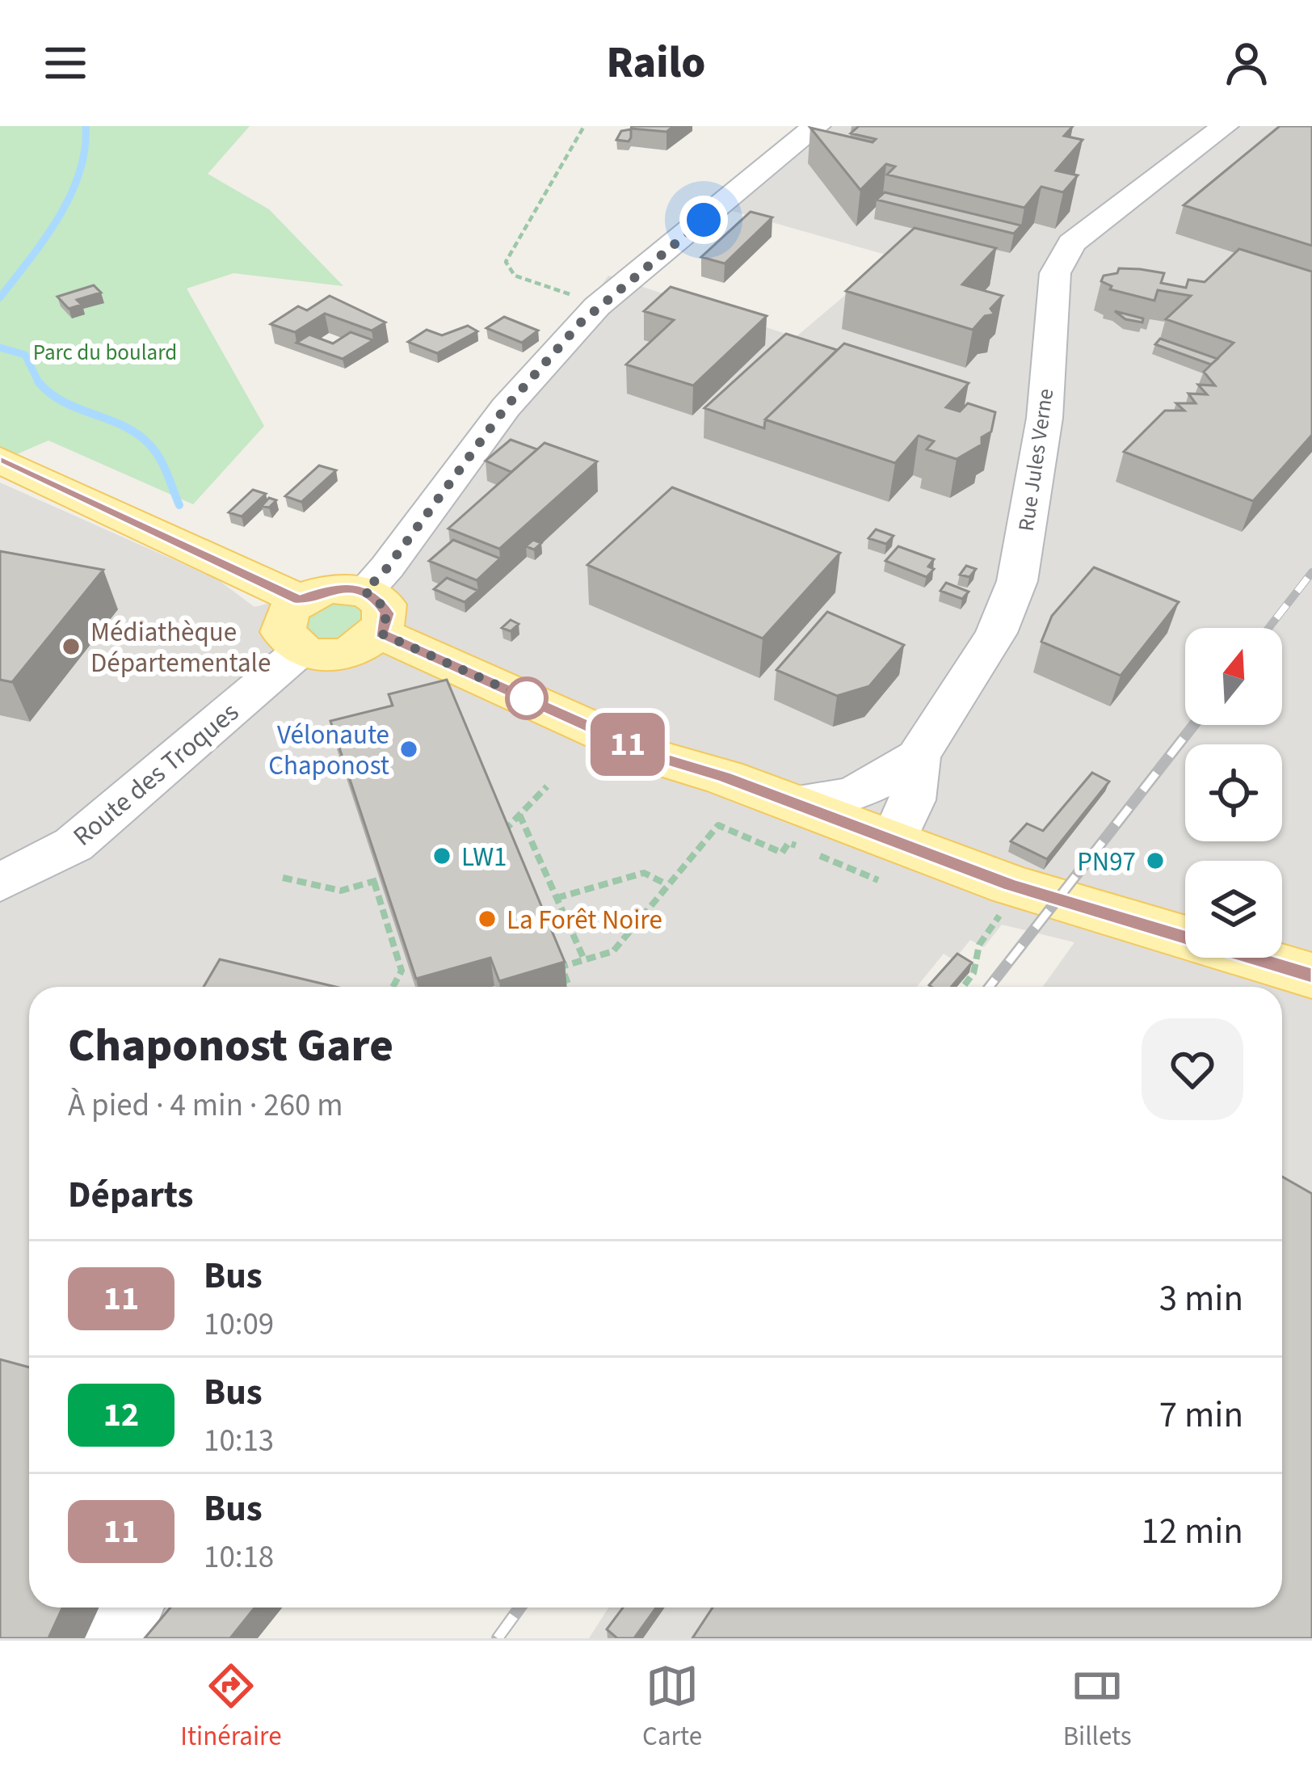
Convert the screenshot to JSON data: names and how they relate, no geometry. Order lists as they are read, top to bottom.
{
  "streets": {
    "street": ["Rue Jules Verne", "Route des Troques"]
  },
  "parks": ["Parc du boulard"],
  "places": [
    "Médiathèque Départementale",
    "Vélonaute Chaponost",
    "LW1",
    "PN97",
    "La Forêt Noire"
  ],
  "lines": ["bus line 11"],
  "north": "top",
  "page": {
    "header": "Railo",
    "on_map": "11",
    "heading": [
      ["Chaponost Gare", "À pied · 4 min · 260 m"],
      "Départs"
    ],
    "list": [
      {
        "mark": "11",
        "name": "Bus",
        "note": "10:09",
        "value": "3 min"
      },
      {
        "mark": "12",
        "name": "Bus",
        "note": "10:13",
        "value": "7 min"
      },
      {
        "mark": "11",
        "name": "Bus",
        "note": "10:18",
        "value": "12 min"
      }
    ],
    "tabs": ["Itinéraire", "Carte", "Billets"]
  }
}
